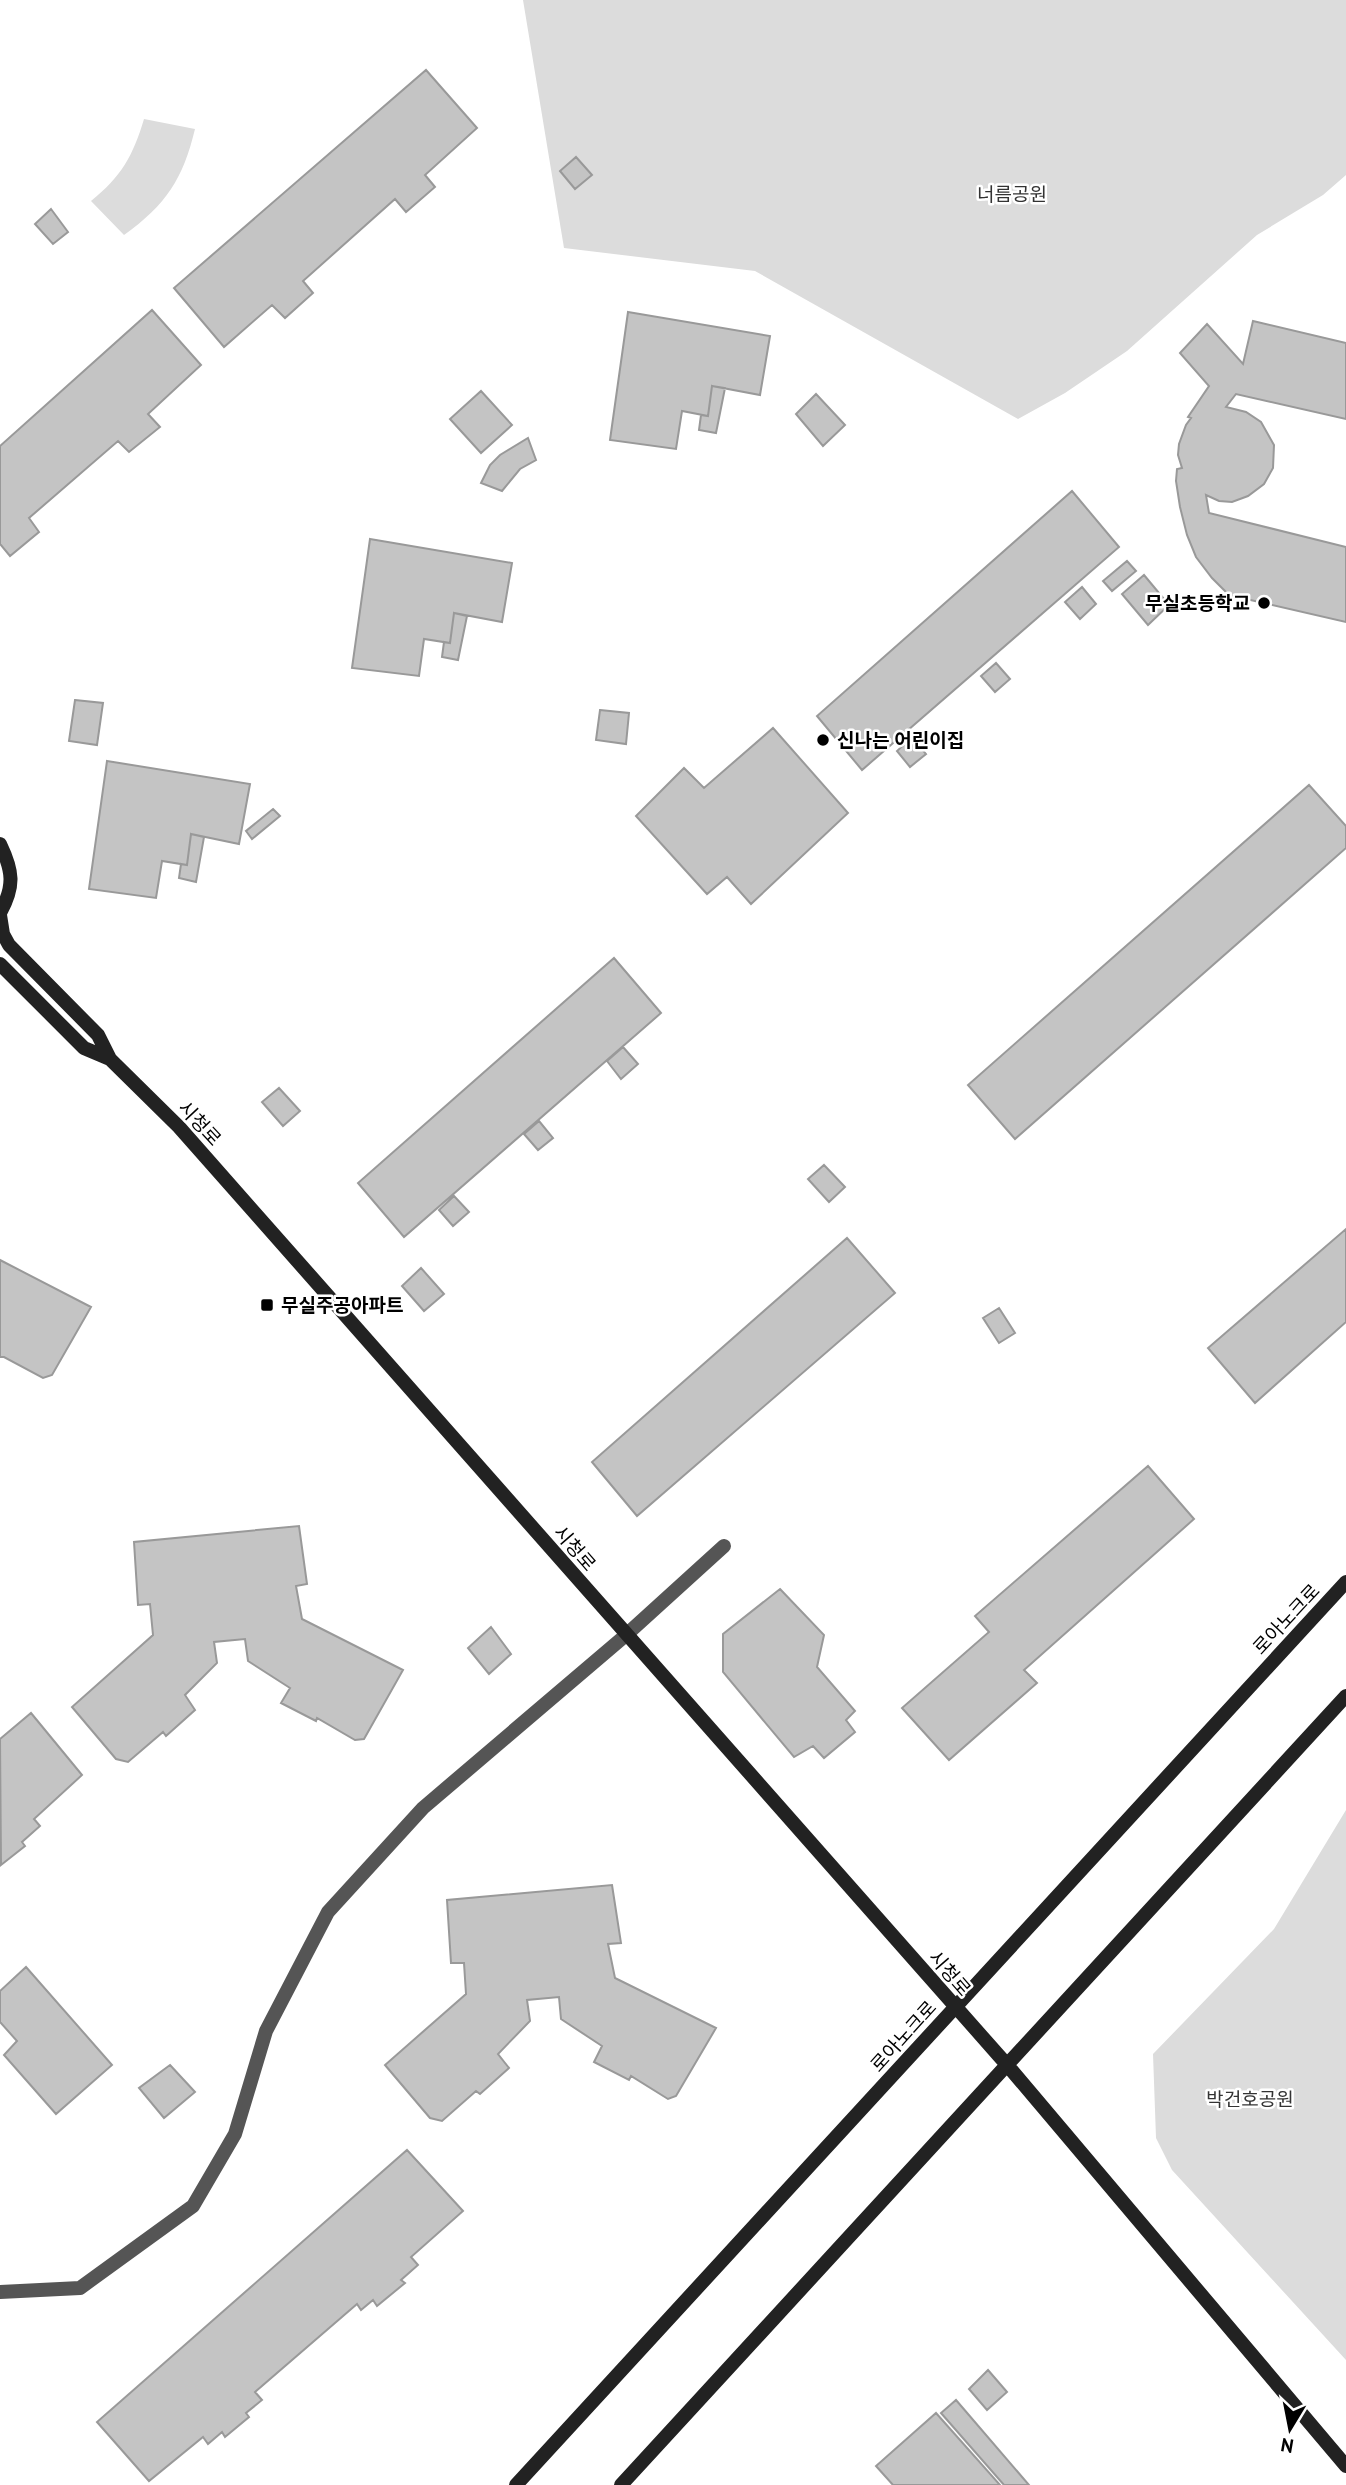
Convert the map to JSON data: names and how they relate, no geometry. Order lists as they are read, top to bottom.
{
  "streets": {
    "street": ["시청로", "로아노크로"]
  },
  "crossings": [
    ["시청로", "로아노크로"]
  ],
  "parks": ["너름공원", "박건호공원"],
  "places": {
    "other": ["무실초등학교", "신나는 어린이집"],
    "transit": ["무실주공아파트"]
  },
  "north": "bottom"
}
